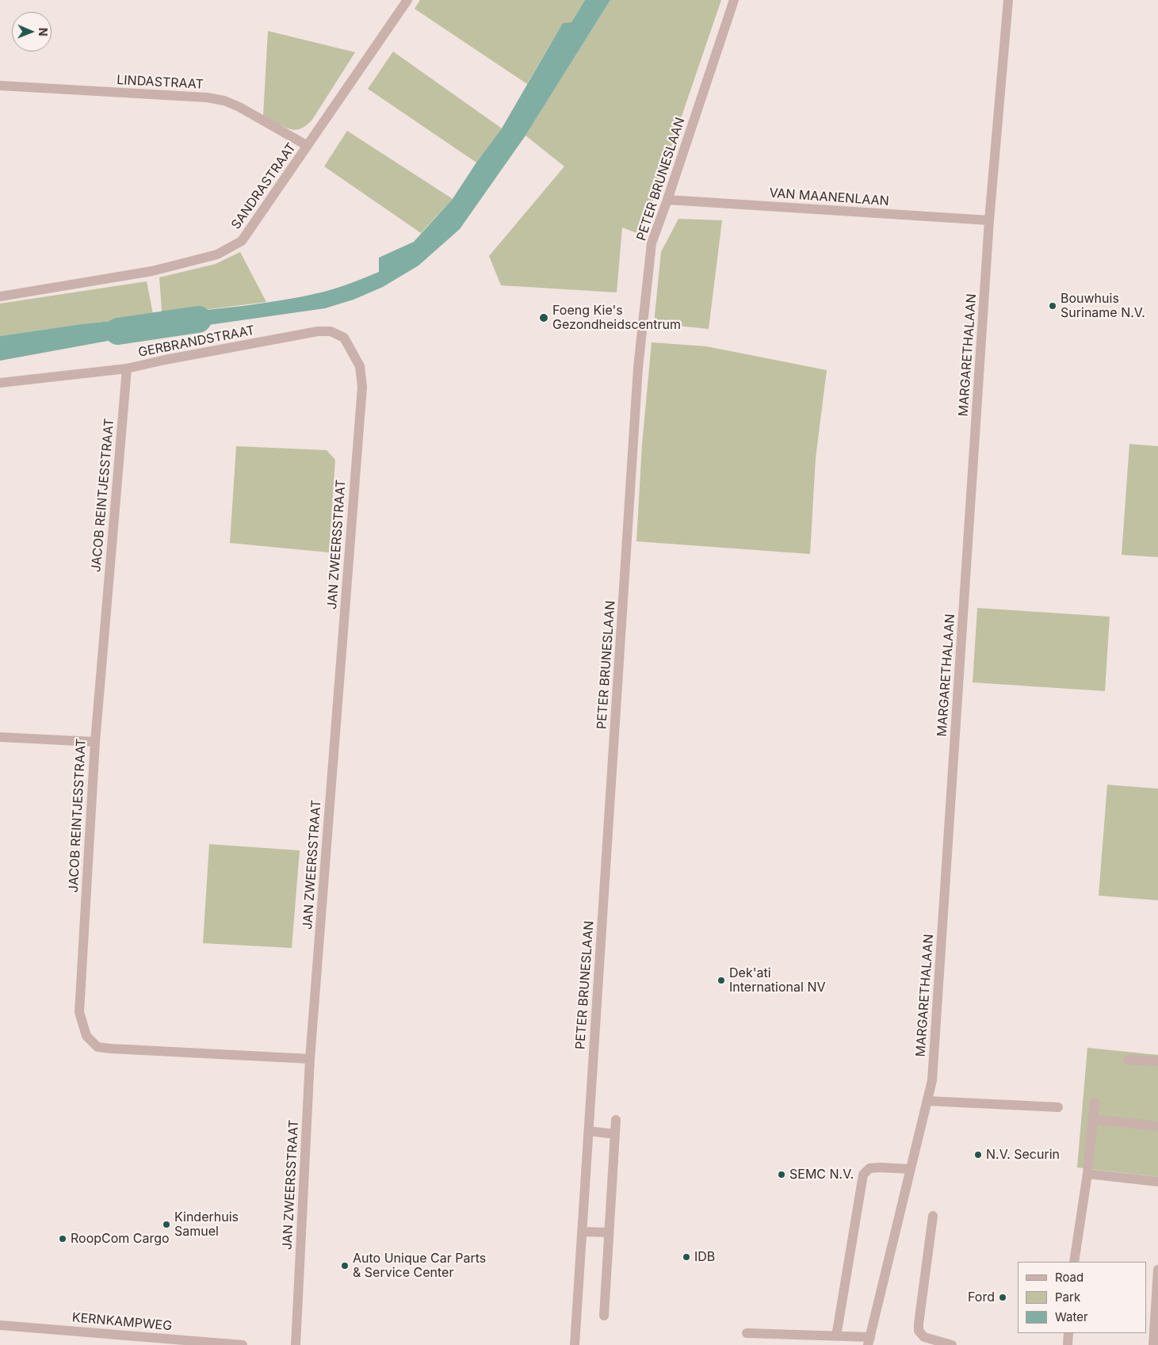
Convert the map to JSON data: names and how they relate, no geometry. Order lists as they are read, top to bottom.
{
  "streets": {
    "street": [
      "LINDASTRAAT",
      "PETER BRUNESLAAN",
      "SANDRASTRAAT",
      "VAN MAANENLAAN",
      "GERBRANDSTRAAT",
      "MARGARETHALAAN",
      "JACOB REINTJESSTRAAT",
      "JAN ZWEERSSTRAAT",
      "KERNKAMPWEG"
    ]
  },
  "crossings": [
    ["LINDASTRAAT", "SANDRASTRAAT"],
    ["PETER BRUNESLAAN", "VAN MAANENLAAN"],
    ["VAN MAANENLAAN", "MARGARETHALAAN"],
    ["GERBRANDSTRAAT", "JACOB REINTJESSTRAAT"],
    ["GERBRANDSTRAAT", "JAN ZWEERSSTRAAT"],
    ["JACOB REINTJESSTRAAT", "JAN ZWEERSSTRAAT"]
  ],
  "places": [
    "Bouwhuis Suriname N.V.",
    "Foeng Kie's Gezondheidscentrum",
    "Dek'ati International NV",
    "N.V. Securin",
    "SEMC N.V.",
    "Kinderhuis Samuel",
    "RoopCom Cargo",
    "IDB",
    "Auto Unique Car Parts & Service Center",
    "Ford"
  ],
  "legend": ["Road", "Park", "Water"],
  "north": "right"
}
